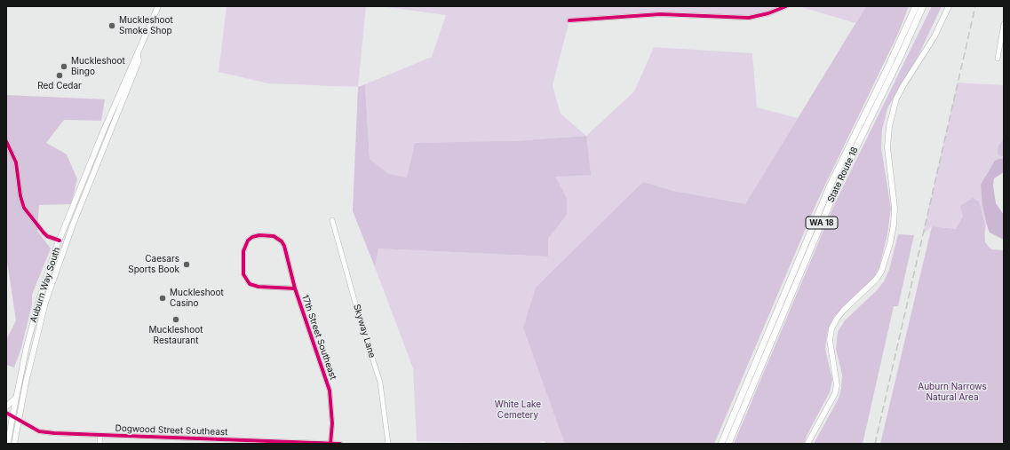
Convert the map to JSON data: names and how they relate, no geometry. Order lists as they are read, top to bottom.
{
  "streets": {
    "highway": ["State Route 18", "WA 18"],
    "main road": ["Auburn Way South"],
    "street": ["Skyway Lane", "17th Street Southeast", "Dogwood Street Southeast"]
  },
  "crossings": [
    ["Auburn Way South", "Dogwood Street Southeast"],
    ["17th Street Southeast", "Dogwood Street Southeast"]
  ],
  "parks": ["Auburn Narrows Natural Area", "White Lake Cemetery"],
  "places": [
    "Muckleshoot Smoke Shop",
    "Muckleshoot Bingo",
    "Red Cedar",
    "Caesars Sports Book",
    "Muckleshoot Casino",
    "Muckleshoot Restaurant"
  ]
}
